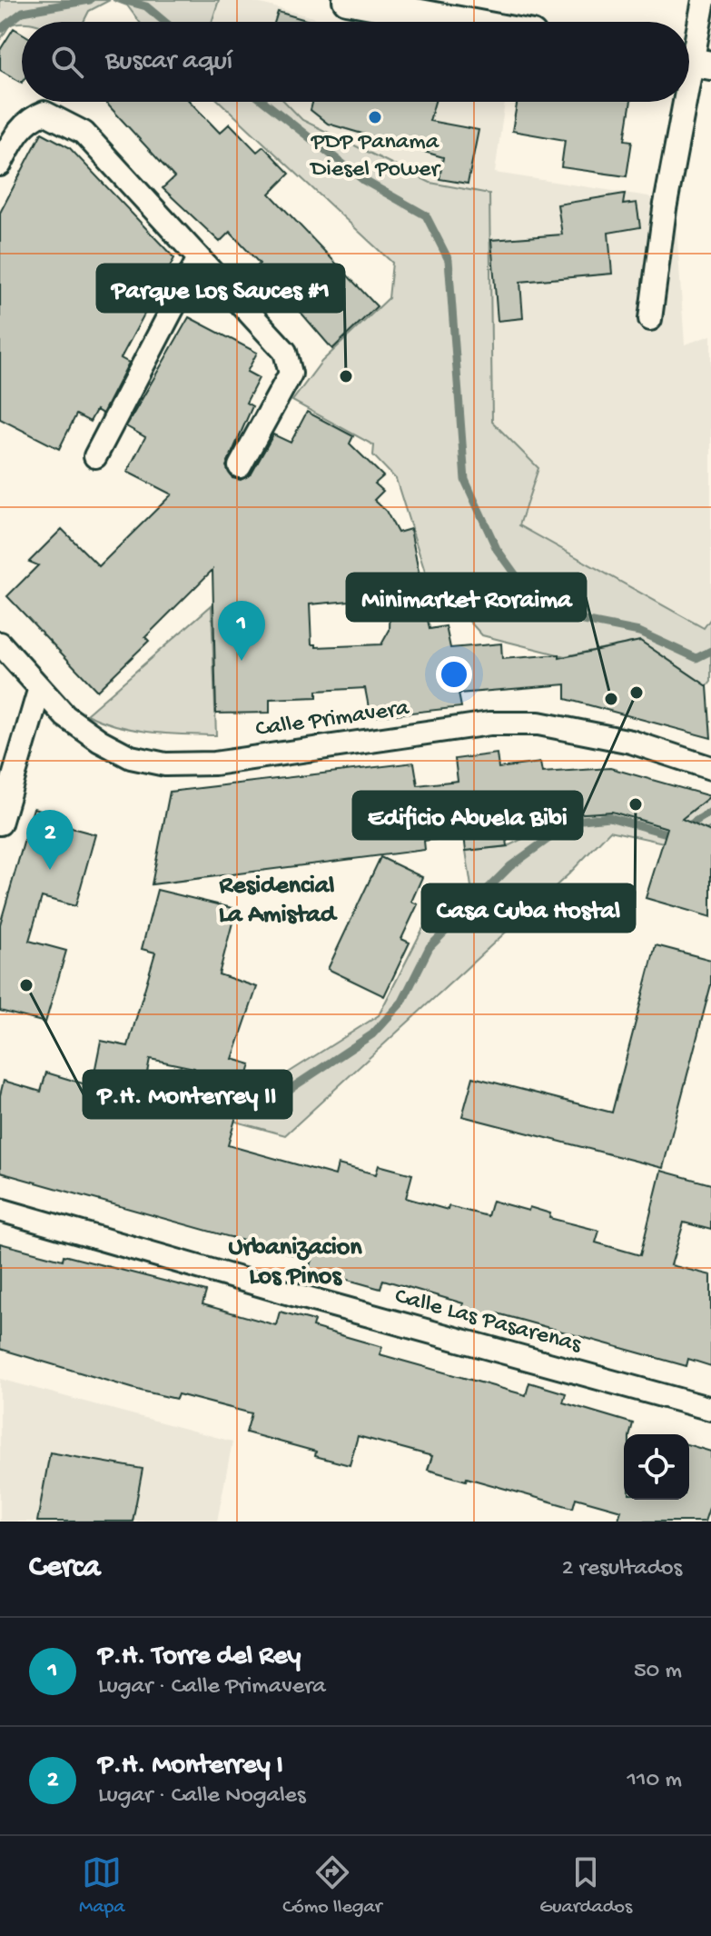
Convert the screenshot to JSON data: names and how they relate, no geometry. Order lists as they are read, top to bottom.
{
  "streets": {
    "street": ["Calle Primavera", "Calle Las Pasarenas"]
  },
  "districts": ["Residencial La Amistad", "Urbanizacion Los Pinos"],
  "places": [
    "PDP Panama Diesel Power",
    "Parque Los Sauces #1",
    "Edificio Abuela Bibi",
    "Minimarket Roraima",
    "Casa Cuba Hostal",
    "P.H. Monterrey II"
  ],
  "page": {
    "search": "Buscar aquí",
    "pins": ["1", "2"],
    "heading": ["Cerca", "2 resultados"],
    "list": [
      {
        "mark": "1",
        "name": "P.H. Torre del Rey",
        "note": "Lugar · Calle Primavera",
        "value": "50 m"
      },
      {
        "mark": "2",
        "name": "P.H. Monterrey I",
        "note": "Lugar · Calle Nogales",
        "value": "110 m"
      }
    ],
    "nav": ["Mapa", "Cómo llegar", "Guardados"]
  }
}
